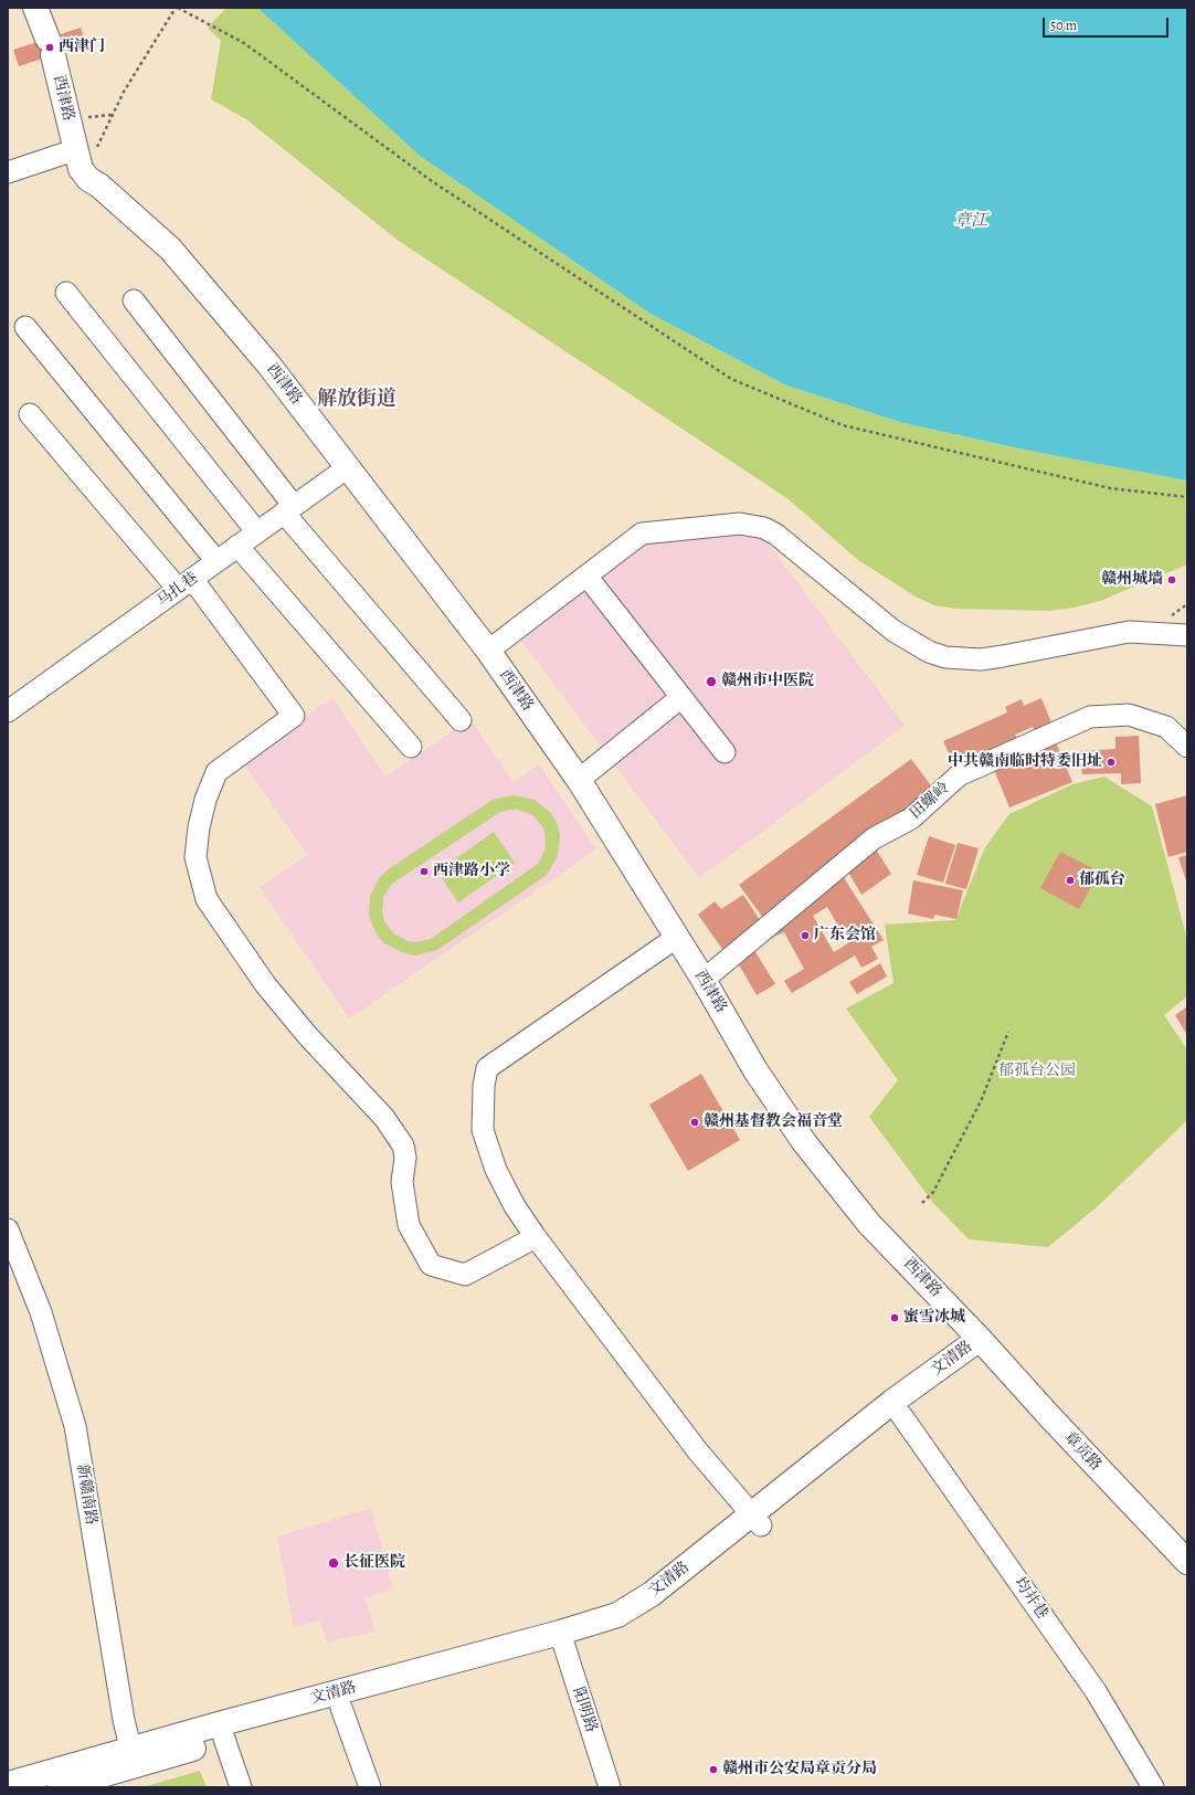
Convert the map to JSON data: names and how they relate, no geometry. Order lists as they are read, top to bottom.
{
  "streets": {
    "main road": ["西津路", "文清路", "章贡路"],
    "street": [
      "马扎巷",
      "田螺岭",
      "新赣南路",
      "均井巷",
      "阳明路"
    ]
  },
  "crossings": [
    ["西津路", "马扎巷"],
    ["西津路", "田螺岭"],
    ["西津路", "文清路"],
    ["西津路", "章贡路"],
    ["文清路", "章贡路"],
    ["文清路", "新赣南路"],
    ["文清路", "均井巷"],
    ["文清路", "阳明路"]
  ],
  "districts": ["解放街道"],
  "water": ["章江"],
  "parks": ["郁孤台公园"],
  "places": [
    "西津门",
    "赣州城墙",
    "赣州市中医院",
    "中共赣南临时特委旧址",
    "西津路小学",
    "郁孤台",
    "广东会馆",
    "赣州基督教会福音堂",
    "蜜雪冰城",
    "长征医院",
    "赣州市公安局章贡分局"
  ],
  "scale_bar": "50 m"
}
